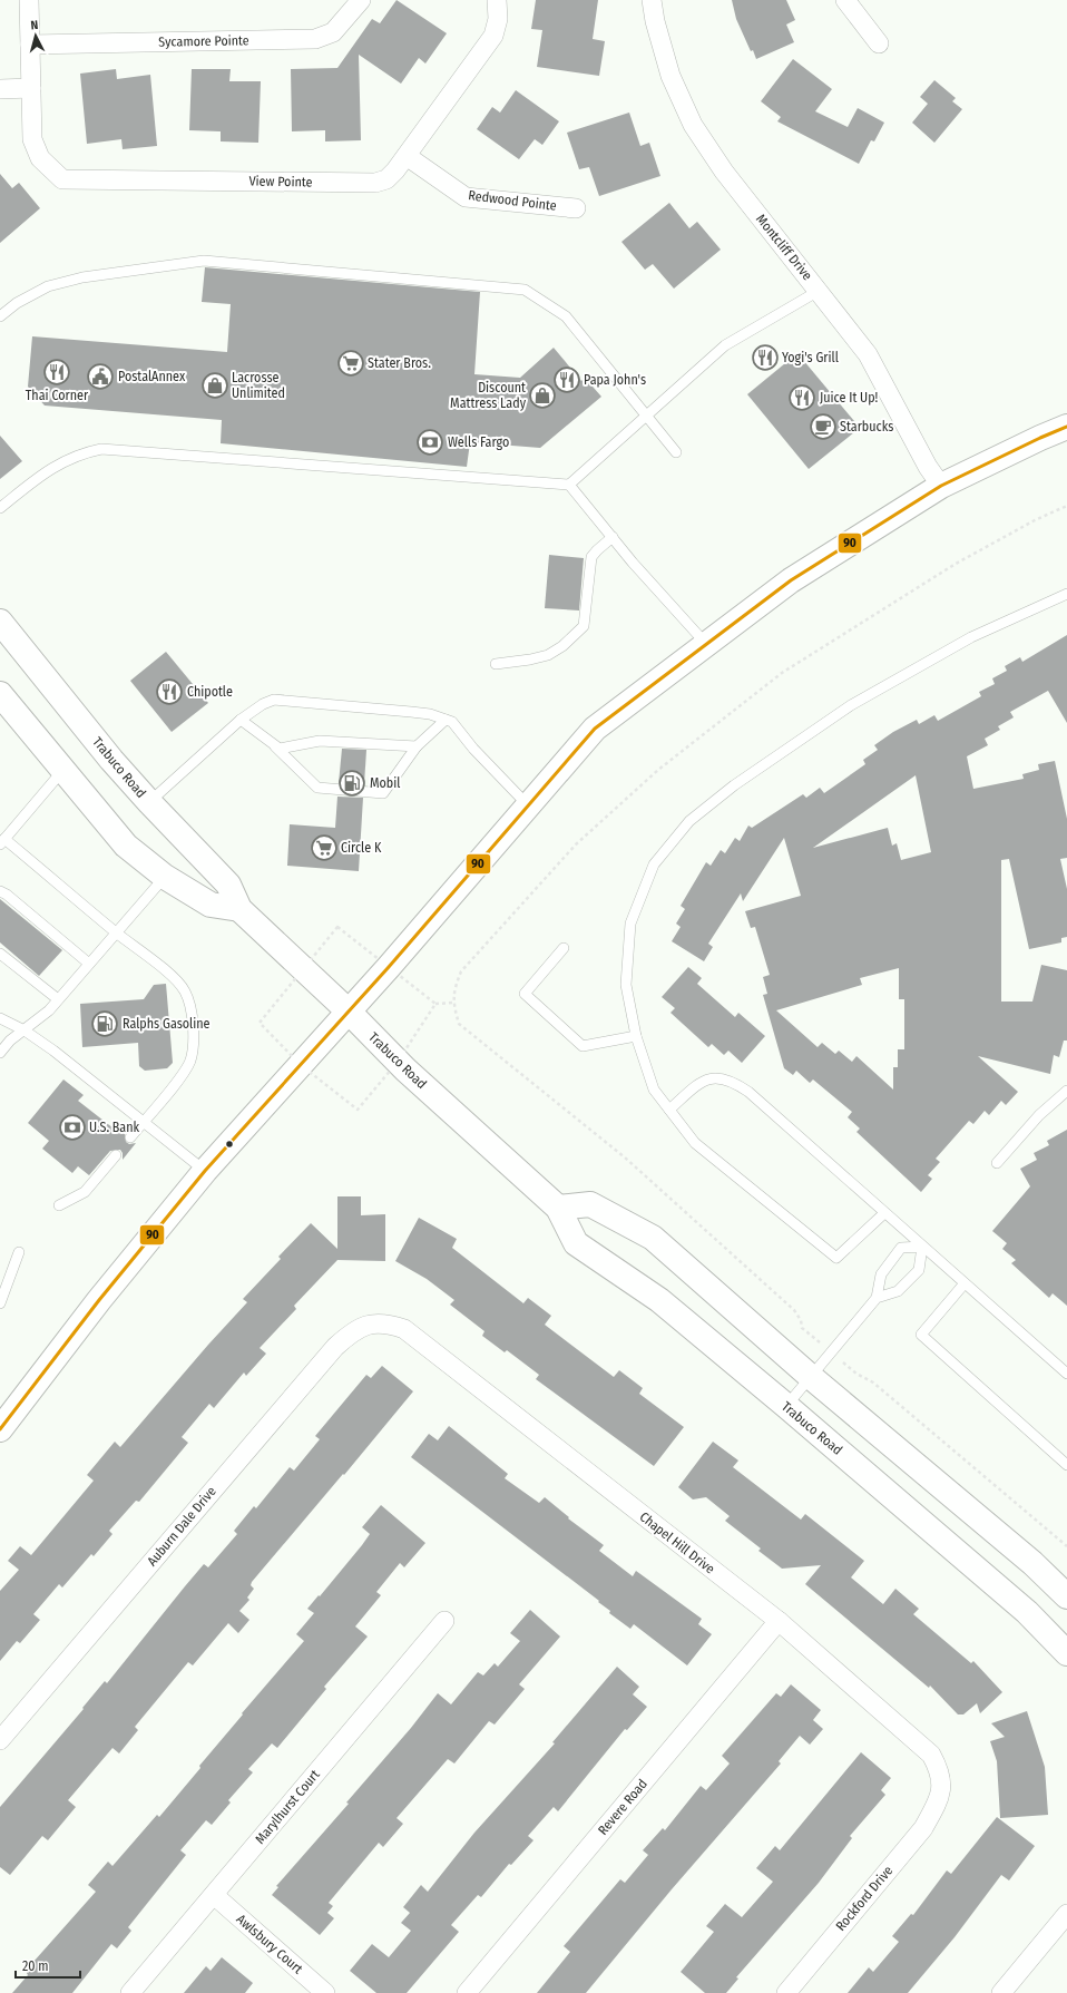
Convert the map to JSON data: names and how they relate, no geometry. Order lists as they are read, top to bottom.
{
  "streets": {
    "main road": ["Trabuco Road"],
    "street": [
      "Sycamore Pointe",
      "View Pointe",
      "Redwood Pointe",
      "Montcliff Drive",
      "Auburn Dale Drive",
      "Chapel Hill Drive",
      "Marylhurst Court",
      "Revere Road",
      "Rockford Drive",
      "Awlsbury Court"
    ]
  },
  "crossings": [
    ["Sycamore Pointe", "View Pointe"],
    ["View Pointe", "Redwood Pointe"],
    ["Auburn Dale Drive", "Chapel Hill Drive"],
    ["Chapel Hill Drive", "Revere Road"],
    ["Chapel Hill Drive", "Rockford Drive"],
    ["Marylhurst Court", "Awlsbury Court"]
  ],
  "places": {
    "restaurant": [
      "Yogi's Grill",
      "Thai Corner",
      "Papa John's",
      "Juice It Up!",
      "Chipotle"
    ],
    "supermarket": ["Stater Bros.", "Circle K"],
    "public building": ["PostalAnnex"],
    "shop": ["Lacrosse Unlimited", "Discount Mattress Lady"],
    "cafe": ["Starbucks"],
    "bank": ["Wells Fargo", "U.S. Bank"],
    "fuel station": ["Mobil", "Ralphs Gasoline"]
  },
  "lines": ["transit line 90"],
  "scale_bar": "20 m",
  "north": "top"
}
